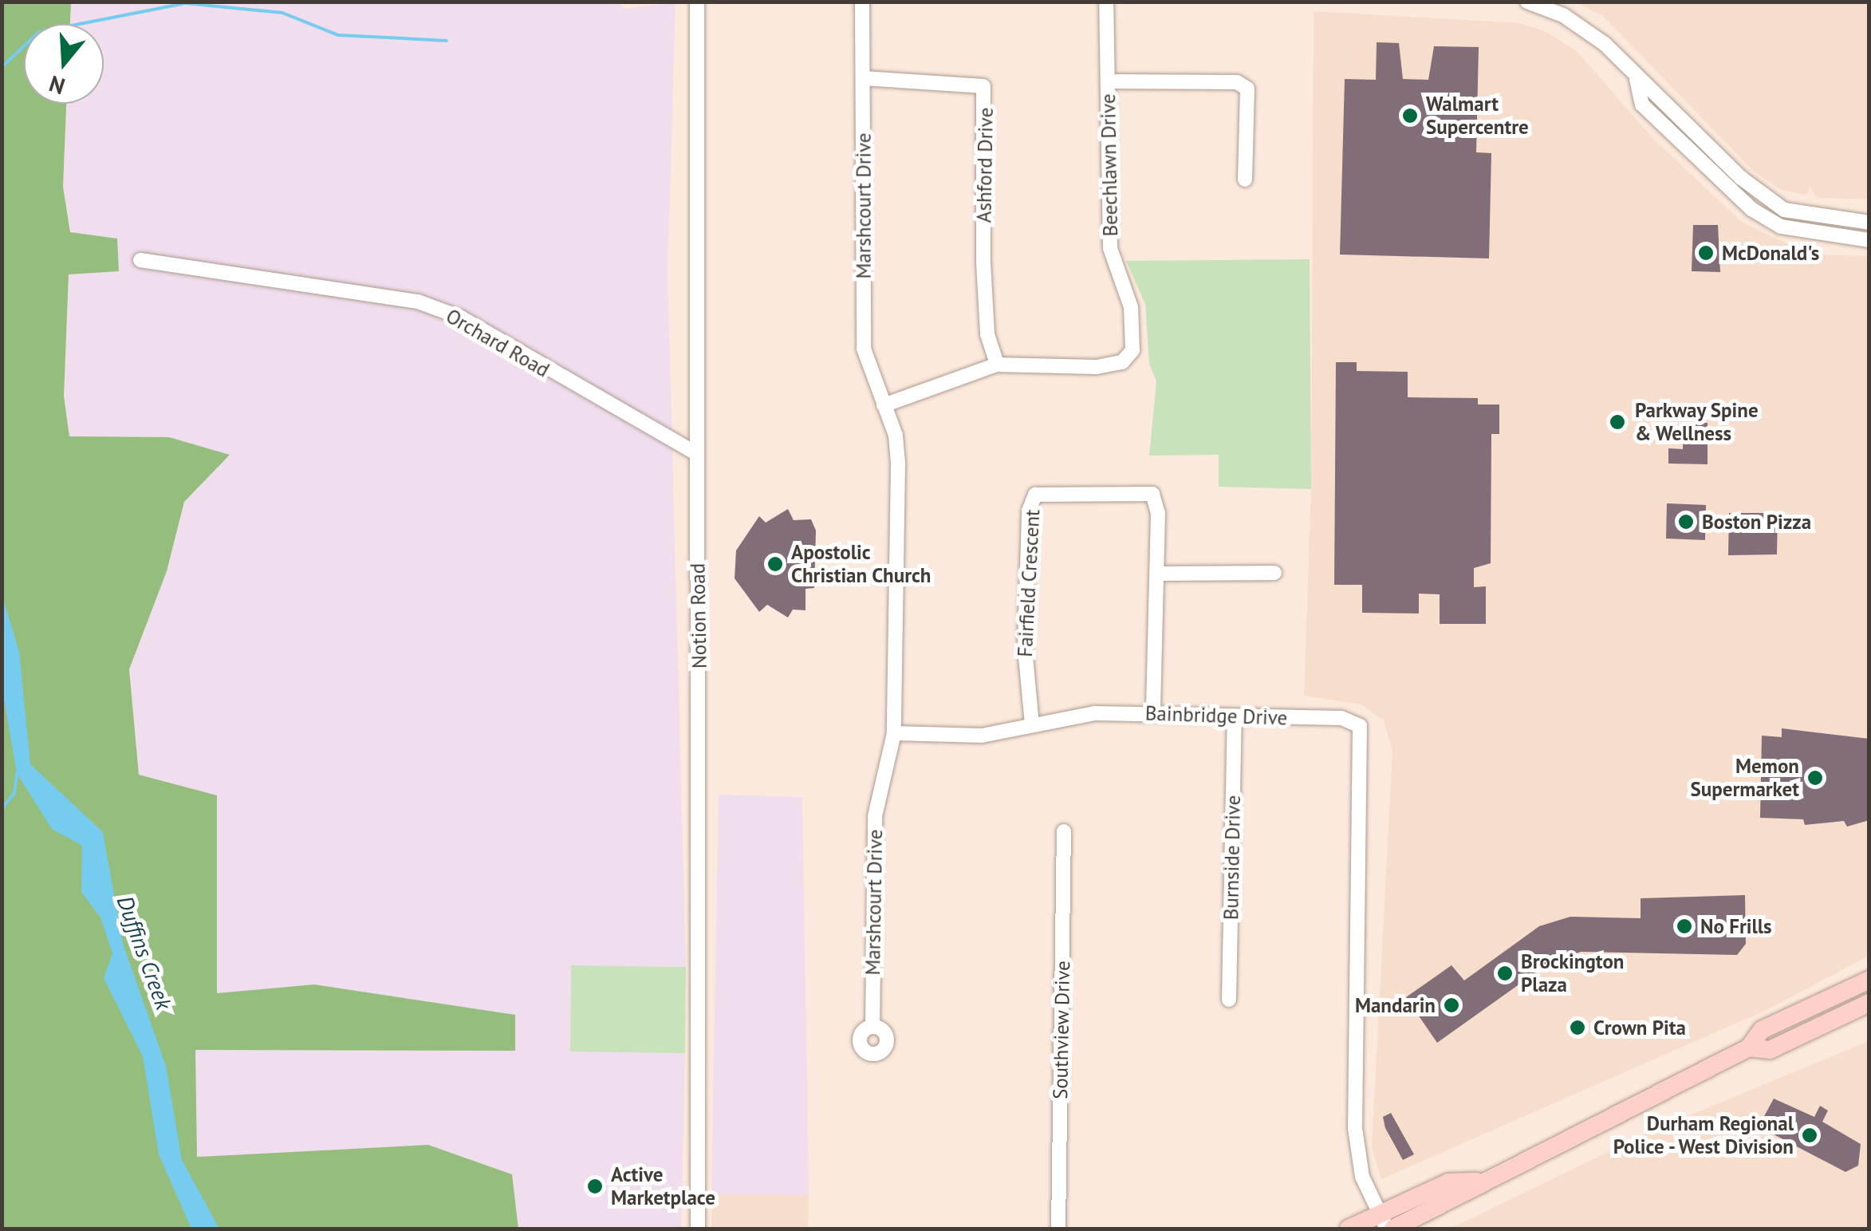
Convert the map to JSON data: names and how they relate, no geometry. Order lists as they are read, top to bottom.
{
  "streets": {
    "street": [
      "Ashford Drive",
      "Beechlawn Drive",
      "Marshcourt Drive",
      "Orchard Road",
      "Fairfield Crescent",
      "Notion Road",
      "Bainbridge Drive",
      "Burnside Drive",
      "Southview Drive"
    ]
  },
  "crossings": [
    ["Ashford Drive", "Beechlawn Drive"],
    ["Ashford Drive", "Marshcourt Drive"],
    ["Beechlawn Drive", "Marshcourt Drive"],
    ["Marshcourt Drive", "Bainbridge Drive"],
    ["Orchard Road", "Notion Road"],
    ["Fairfield Crescent", "Bainbridge Drive"],
    ["Bainbridge Drive", "Burnside Drive"]
  ],
  "water": ["Duffins Creek"],
  "places": [
    "Walmart Supercentre",
    "McDonald's",
    "Parkway Spine & Wellness",
    "Boston Pizza",
    "Apostolic Christian Church",
    "Memon Supermarket",
    "No Frills",
    "Brockington Plaza",
    "Mandarin",
    "Crown Pita",
    "Durham Regional Police - West Division",
    "Active Marketplace"
  ],
  "north": "bottom"
}
